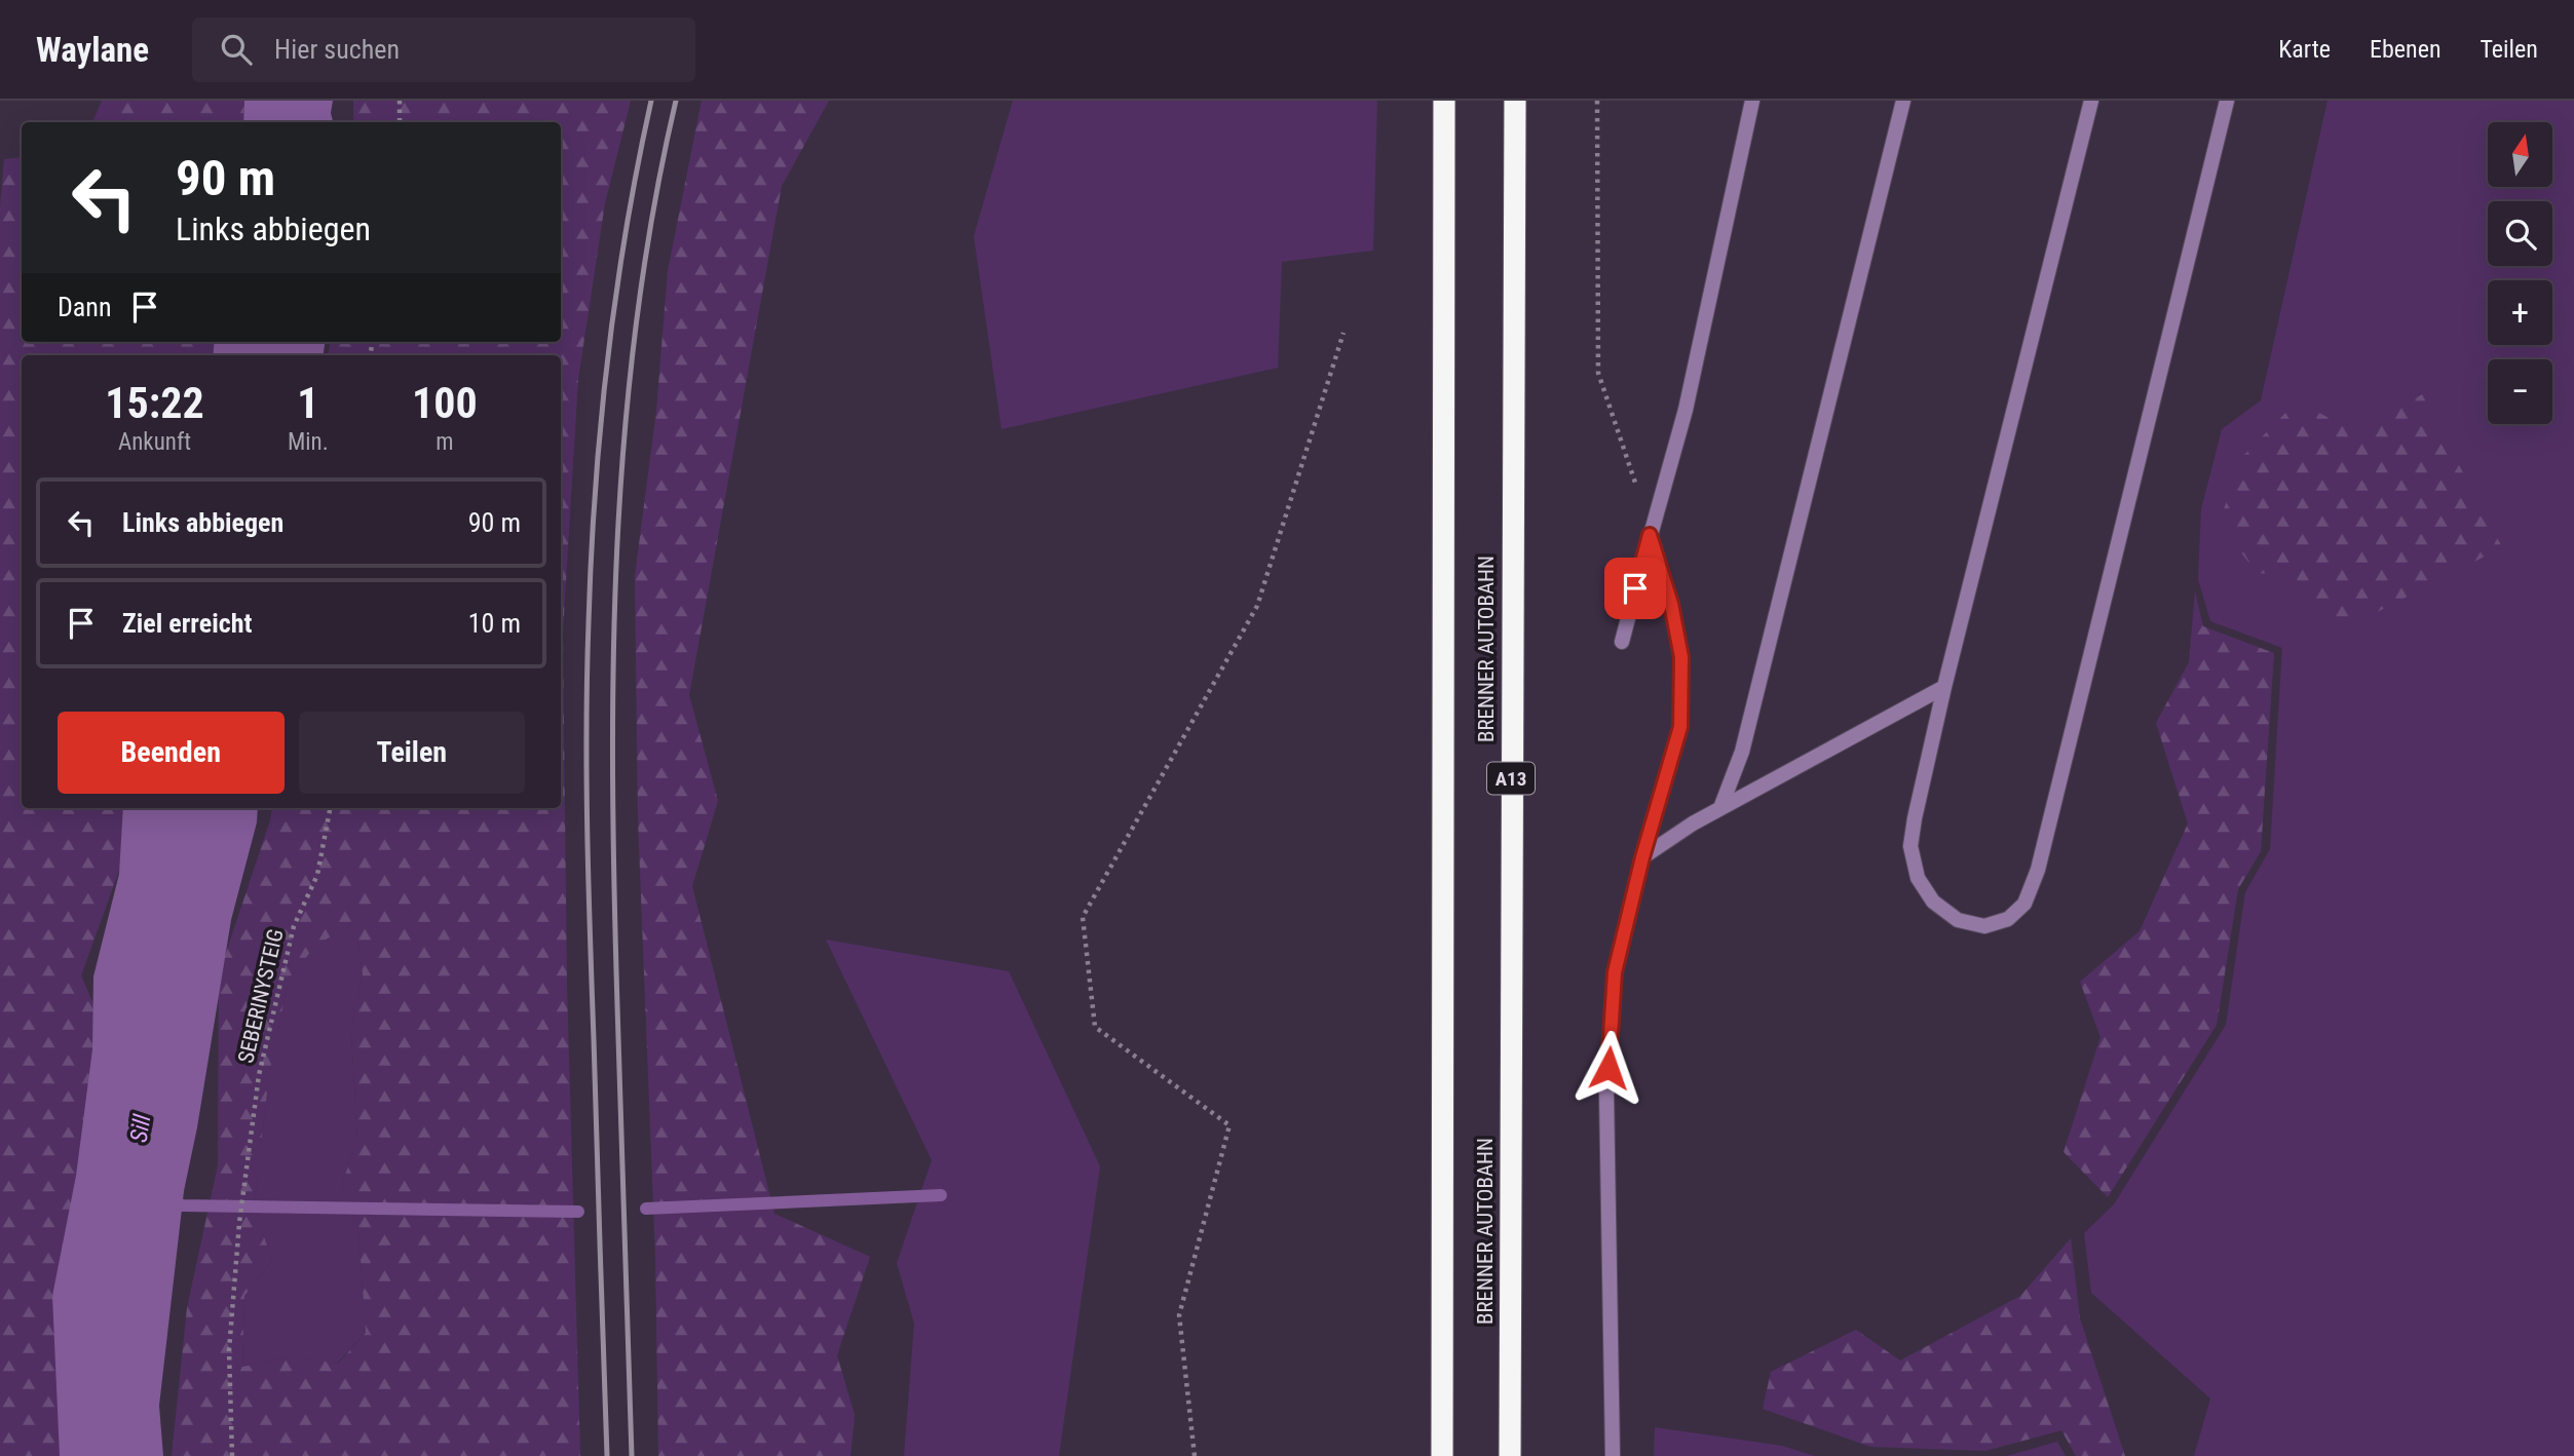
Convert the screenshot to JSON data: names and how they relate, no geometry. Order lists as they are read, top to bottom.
{
  "streets": {
    "highway": ["BRENNER AUTOBAHN", "A13"],
    "path": ["SEBERINYSTEIG"]
  },
  "water": ["Sill"],
  "north": "top",
  "page": {
    "header": "Waylane",
    "search": "Hier suchen",
    "nav": ["Karte", "Ebenen", "Teilen"],
    "map_buttons": ["+", "−"],
    "turn": ["90 m", "Links abbiegen"],
    "then": "Dann",
    "eta": [
      "15:22",
      "Ankunft",
      "1",
      "Min.",
      "100",
      "m"
    ],
    "list": [
      {
        "name": "Links abbiegen",
        "value": "90 m"
      },
      {
        "name": "Ziel erreicht",
        "value": "10 m"
      }
    ],
    "buttons": ["Beenden", "Teilen"]
  }
}
